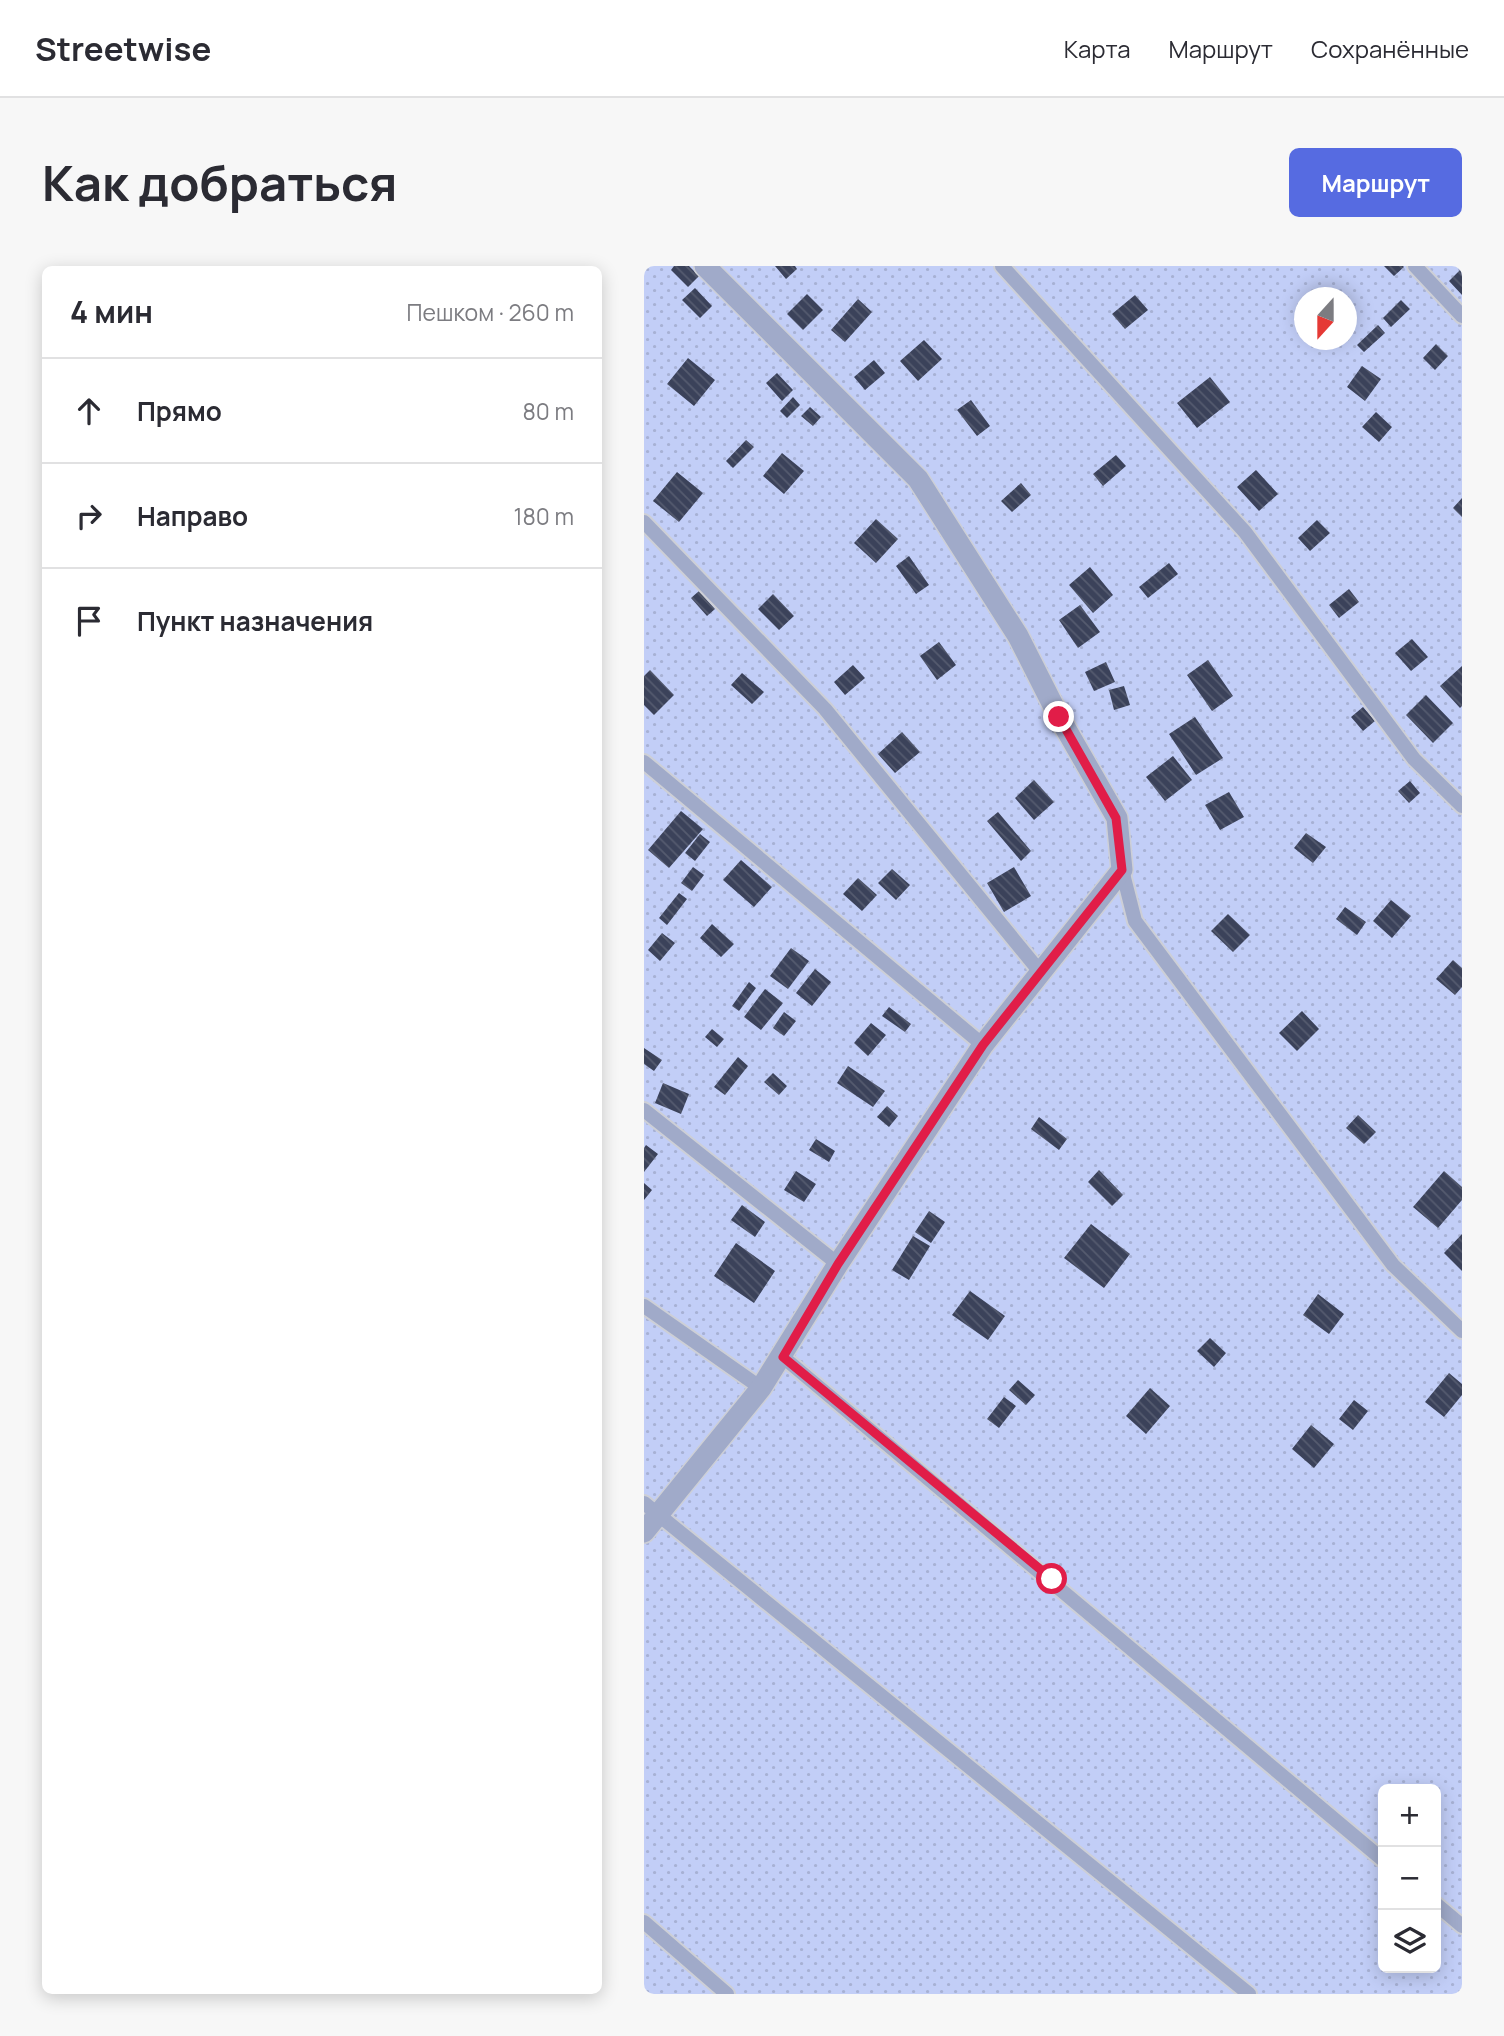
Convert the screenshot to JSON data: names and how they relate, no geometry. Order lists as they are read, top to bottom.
{
  "north": "bottom",
  "page": {
    "header": "Streetwise",
    "nav": ["Карта", "Маршрут", "Сохранённые"],
    "buttons": "Маршрут",
    "title": "Как добраться",
    "heading": ["4 мин", "Пешком · 260 m"],
    "list": [
      ["Прямо", "80 m"],
      ["Направо", "180 m"],
      "Пункт назначения"
    ],
    "map_buttons": ["+", "−"]
  }
}
